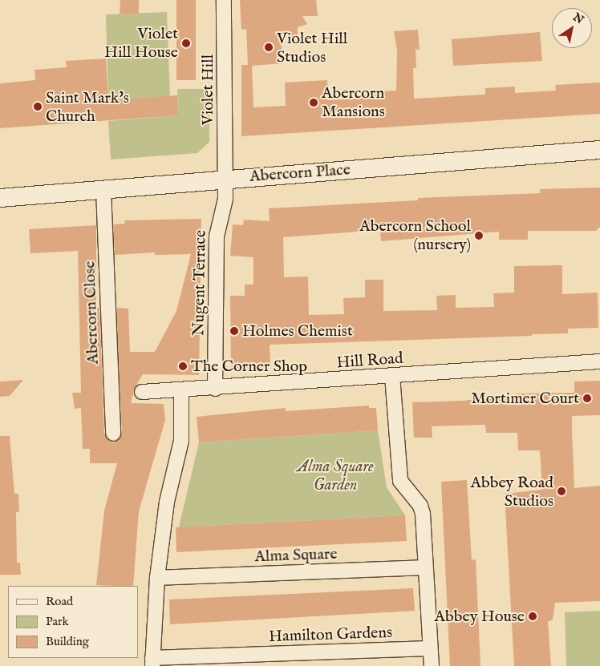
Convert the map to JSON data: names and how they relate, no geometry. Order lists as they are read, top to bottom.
{
  "streets": {
    "street": [
      "Violet Hill",
      "Abercorn Place",
      "Nugent Terrace",
      "Abercorn Close",
      "Hill Road",
      "Alma Square",
      "Hamilton Gardens"
    ]
  },
  "crossings": [
    ["Violet Hill", "Abercorn Place"],
    ["Violet Hill", "Nugent Terrace"],
    ["Abercorn Place", "Nugent Terrace"],
    ["Abercorn Place", "Abercorn Close"],
    ["Nugent Terrace", "Hill Road"],
    ["Alma Square", "Hamilton Gardens"]
  ],
  "parks": ["Alma Square Garden"],
  "places": [
    "Violet Hill House",
    "Violet Hill Studios",
    "Abercorn Mansions",
    "Saint Mark's Church",
    "Abercorn School (nursery)",
    "Holmes Chemist",
    "The Corner Shop",
    "Mortimer Court",
    "Abbey Road Studios",
    "Abbey House"
  ],
  "legend": ["Road", "Park", "Building"],
  "north": "top right"
}
